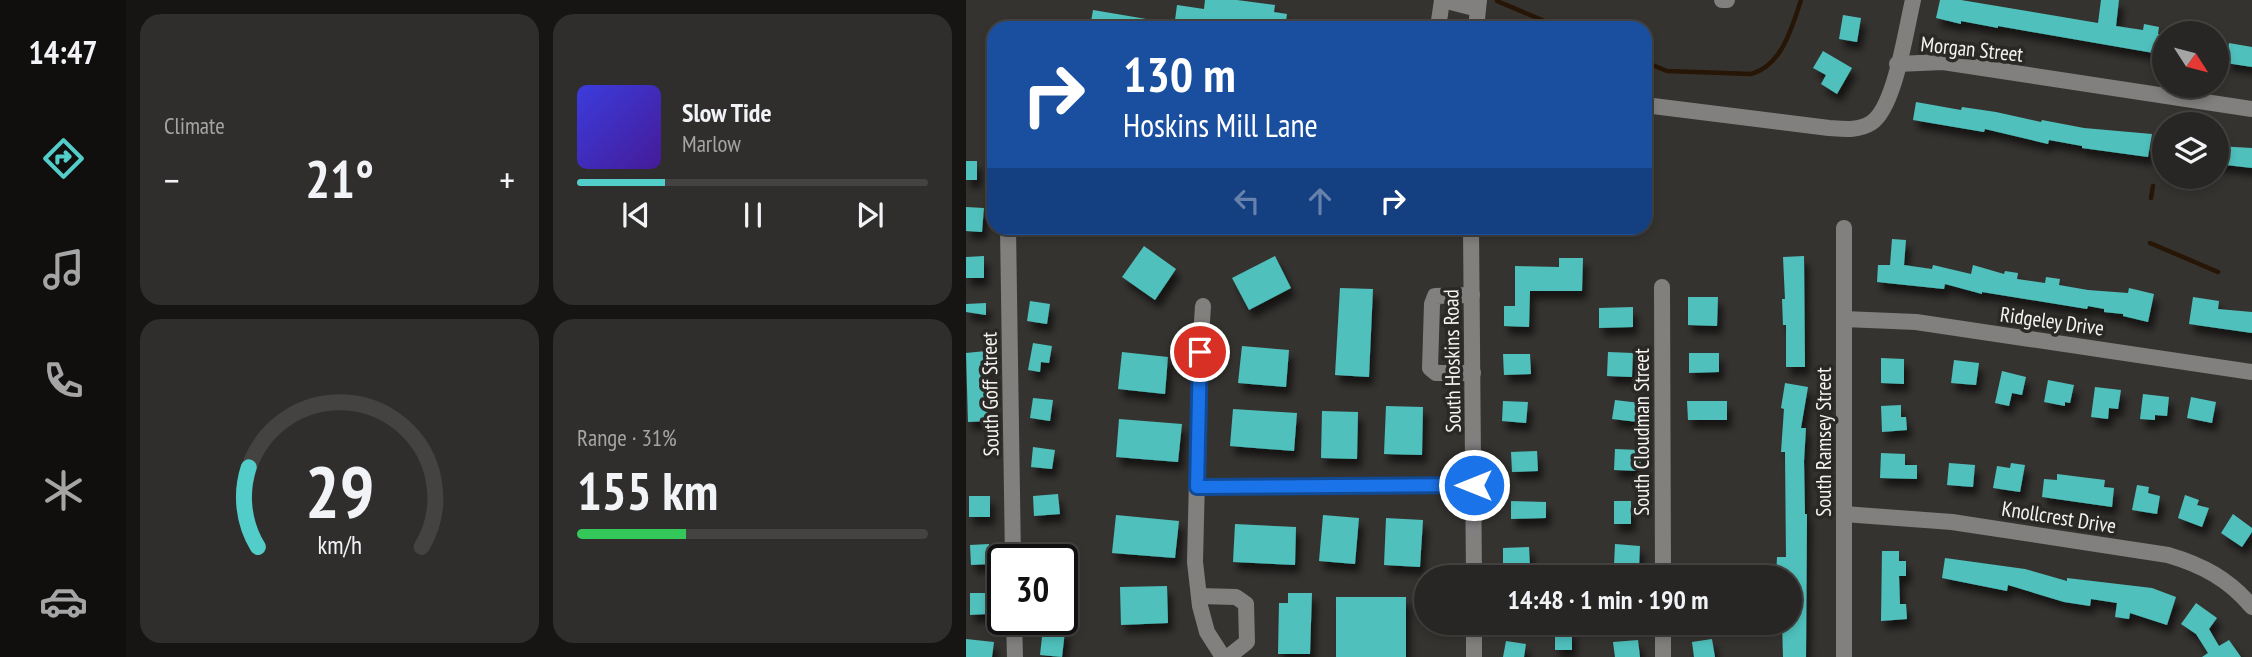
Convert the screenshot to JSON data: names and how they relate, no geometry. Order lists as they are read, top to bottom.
{
  "streets": {
    "street": [
      "Morgan Street",
      "Ridgeley Drive",
      "South Hoskins Road",
      "South Goff Street",
      "South Cloudman Street",
      "South Ramsey Street",
      "Knollcrest Drive"
    ]
  },
  "crossings": [
    ["Ridgeley Drive", "South Ramsey Street"],
    ["South Ramsey Street", "Knollcrest Drive"]
  ],
  "north": "bottom right",
  "page": {
    "tabs": "14:47",
    "tile": [
      "Climate",
      ["Range · 31%", "155 km"]
    ],
    "turn": ["130 m", "Hoskins Mill Lane"],
    "song": ["Slow Tide", "Marlow"],
    "heat": ["−", "21°", "+"],
    "limit": "30",
    "trip": "14:48 · 1 min · 190 m",
    "gauge": ["29", "km/h"]
  }
}
